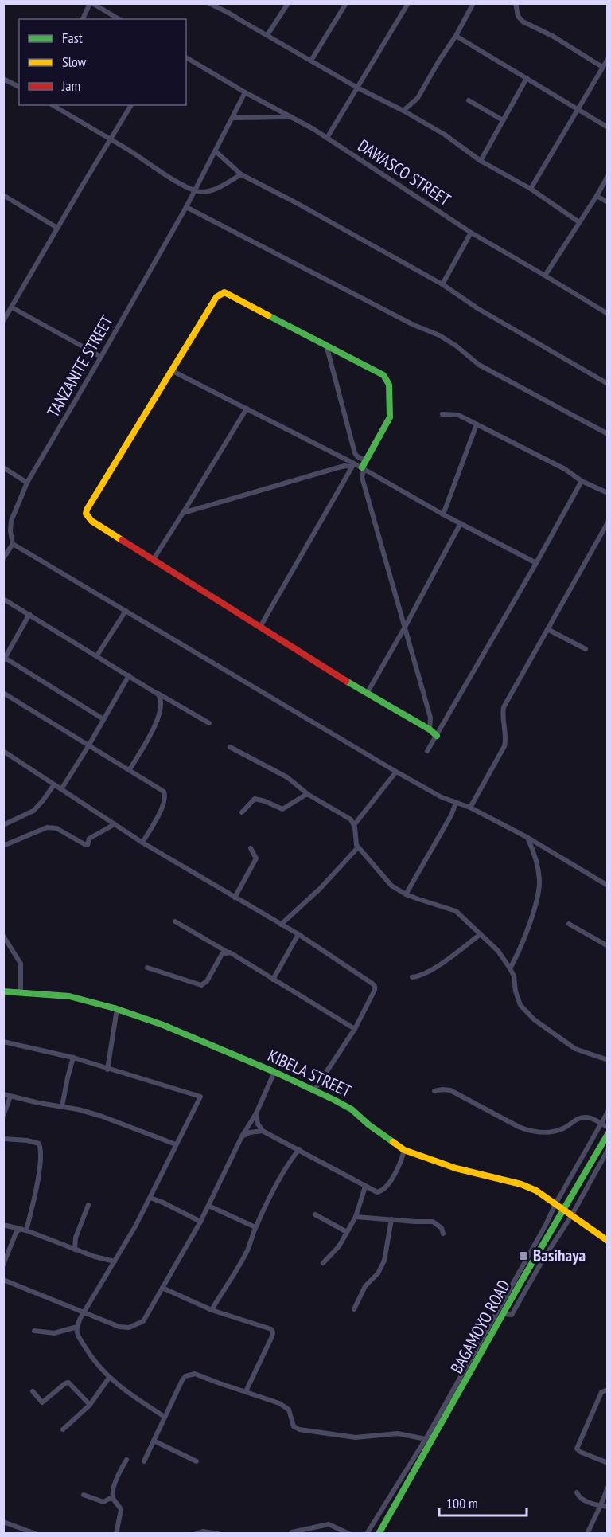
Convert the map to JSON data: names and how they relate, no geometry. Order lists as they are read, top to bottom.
{
  "streets": {
    "main road": ["KIBELA STREET", "BAGAMOYO ROAD"],
    "street": ["DAWASCO STREET", "TANZANITE STREET"]
  },
  "crossings": [
    ["DAWASCO STREET", "TANZANITE STREET"],
    ["KIBELA STREET", "BAGAMOYO ROAD"]
  ],
  "places": {
    "transit": ["Basihaya"]
  },
  "legend": ["Fast", "Slow", "Jam"],
  "scale_bar": "100 m"
}
